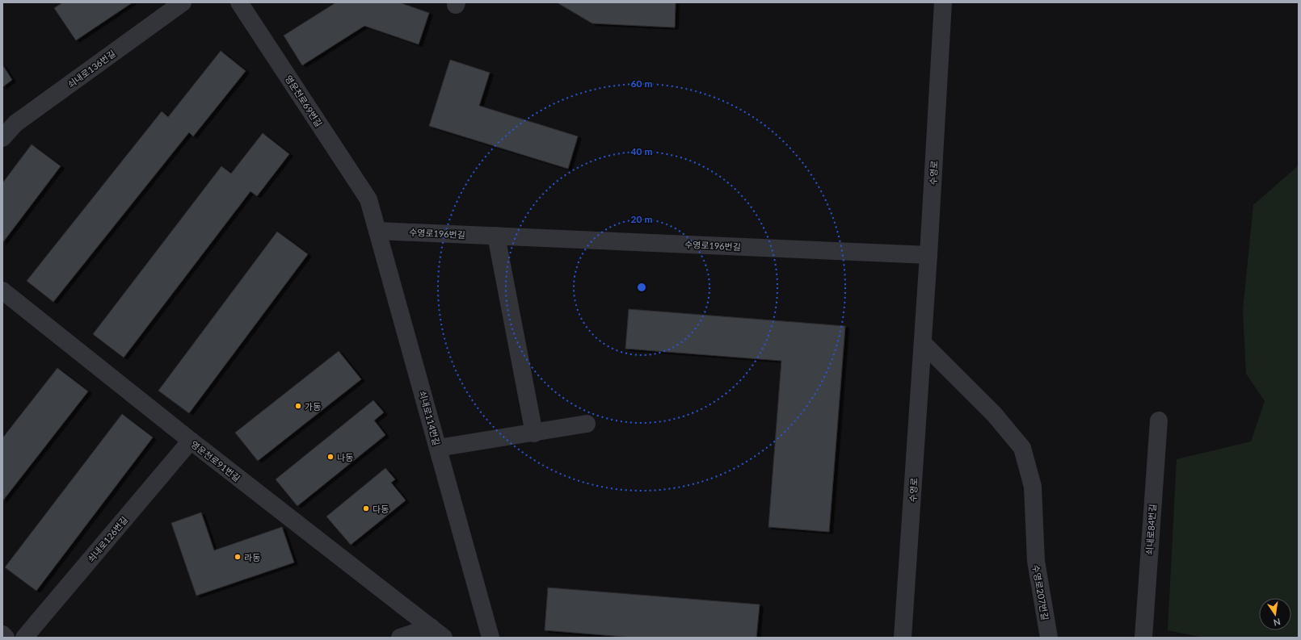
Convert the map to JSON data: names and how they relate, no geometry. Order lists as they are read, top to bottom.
{
  "streets": {
    "street": [
      "쇠내로136번길",
      "영운천로69번길",
      "수영로",
      "수영로196번길",
      "쇠내로114번길",
      "영운천로91번길",
      "쇠내로84번길",
      "쇠내로126번길",
      "수영로207번길"
    ]
  },
  "crossings": [
    ["영운천로69번길", "쇠내로114번길"],
    ["수영로", "수영로196번길"],
    ["수영로", "수영로207번길"],
    ["수영로196번길", "쇠내로114번길"],
    ["영운천로91번길", "쇠내로126번길"]
  ],
  "places": [
    "가동",
    "나동",
    "다동",
    "라동"
  ],
  "north": "bottom",
  "rings": ["60 m", "40 m", "20 m"]
}
